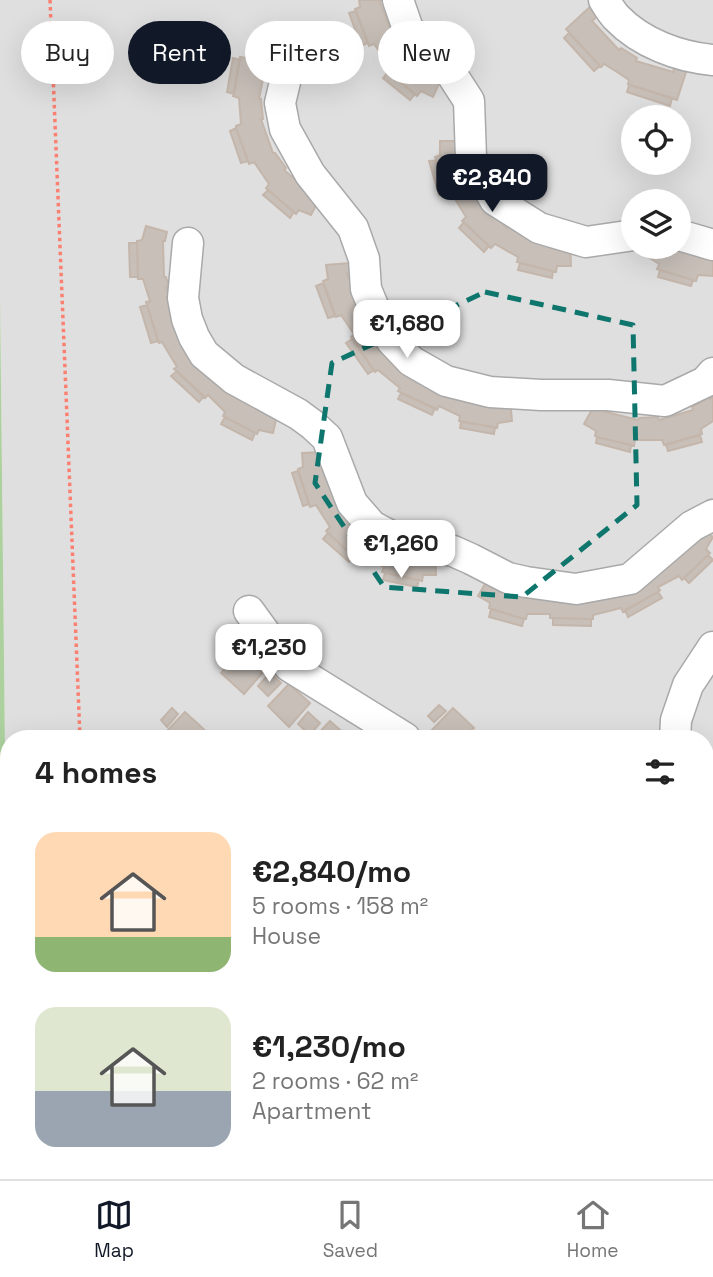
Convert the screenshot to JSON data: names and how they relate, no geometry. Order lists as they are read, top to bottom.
{
  "page": {
    "chip": [
      "Buy",
      "Rent",
      "Filters",
      "New"
    ],
    "price": [
      "€2,840",
      "€1,680",
      "€1,260",
      "€1,230"
    ],
    "heading": "4 homes",
    "list": [
      {
        "name": "€2,840/mo",
        "note": "5 rooms · 158 m² · House"
      },
      {
        "name": "€1,230/mo",
        "note": "2 rooms · 62 m² · Apartment"
      }
    ],
    "tabs": ["Map", "Saved", "Home"]
  }
}
